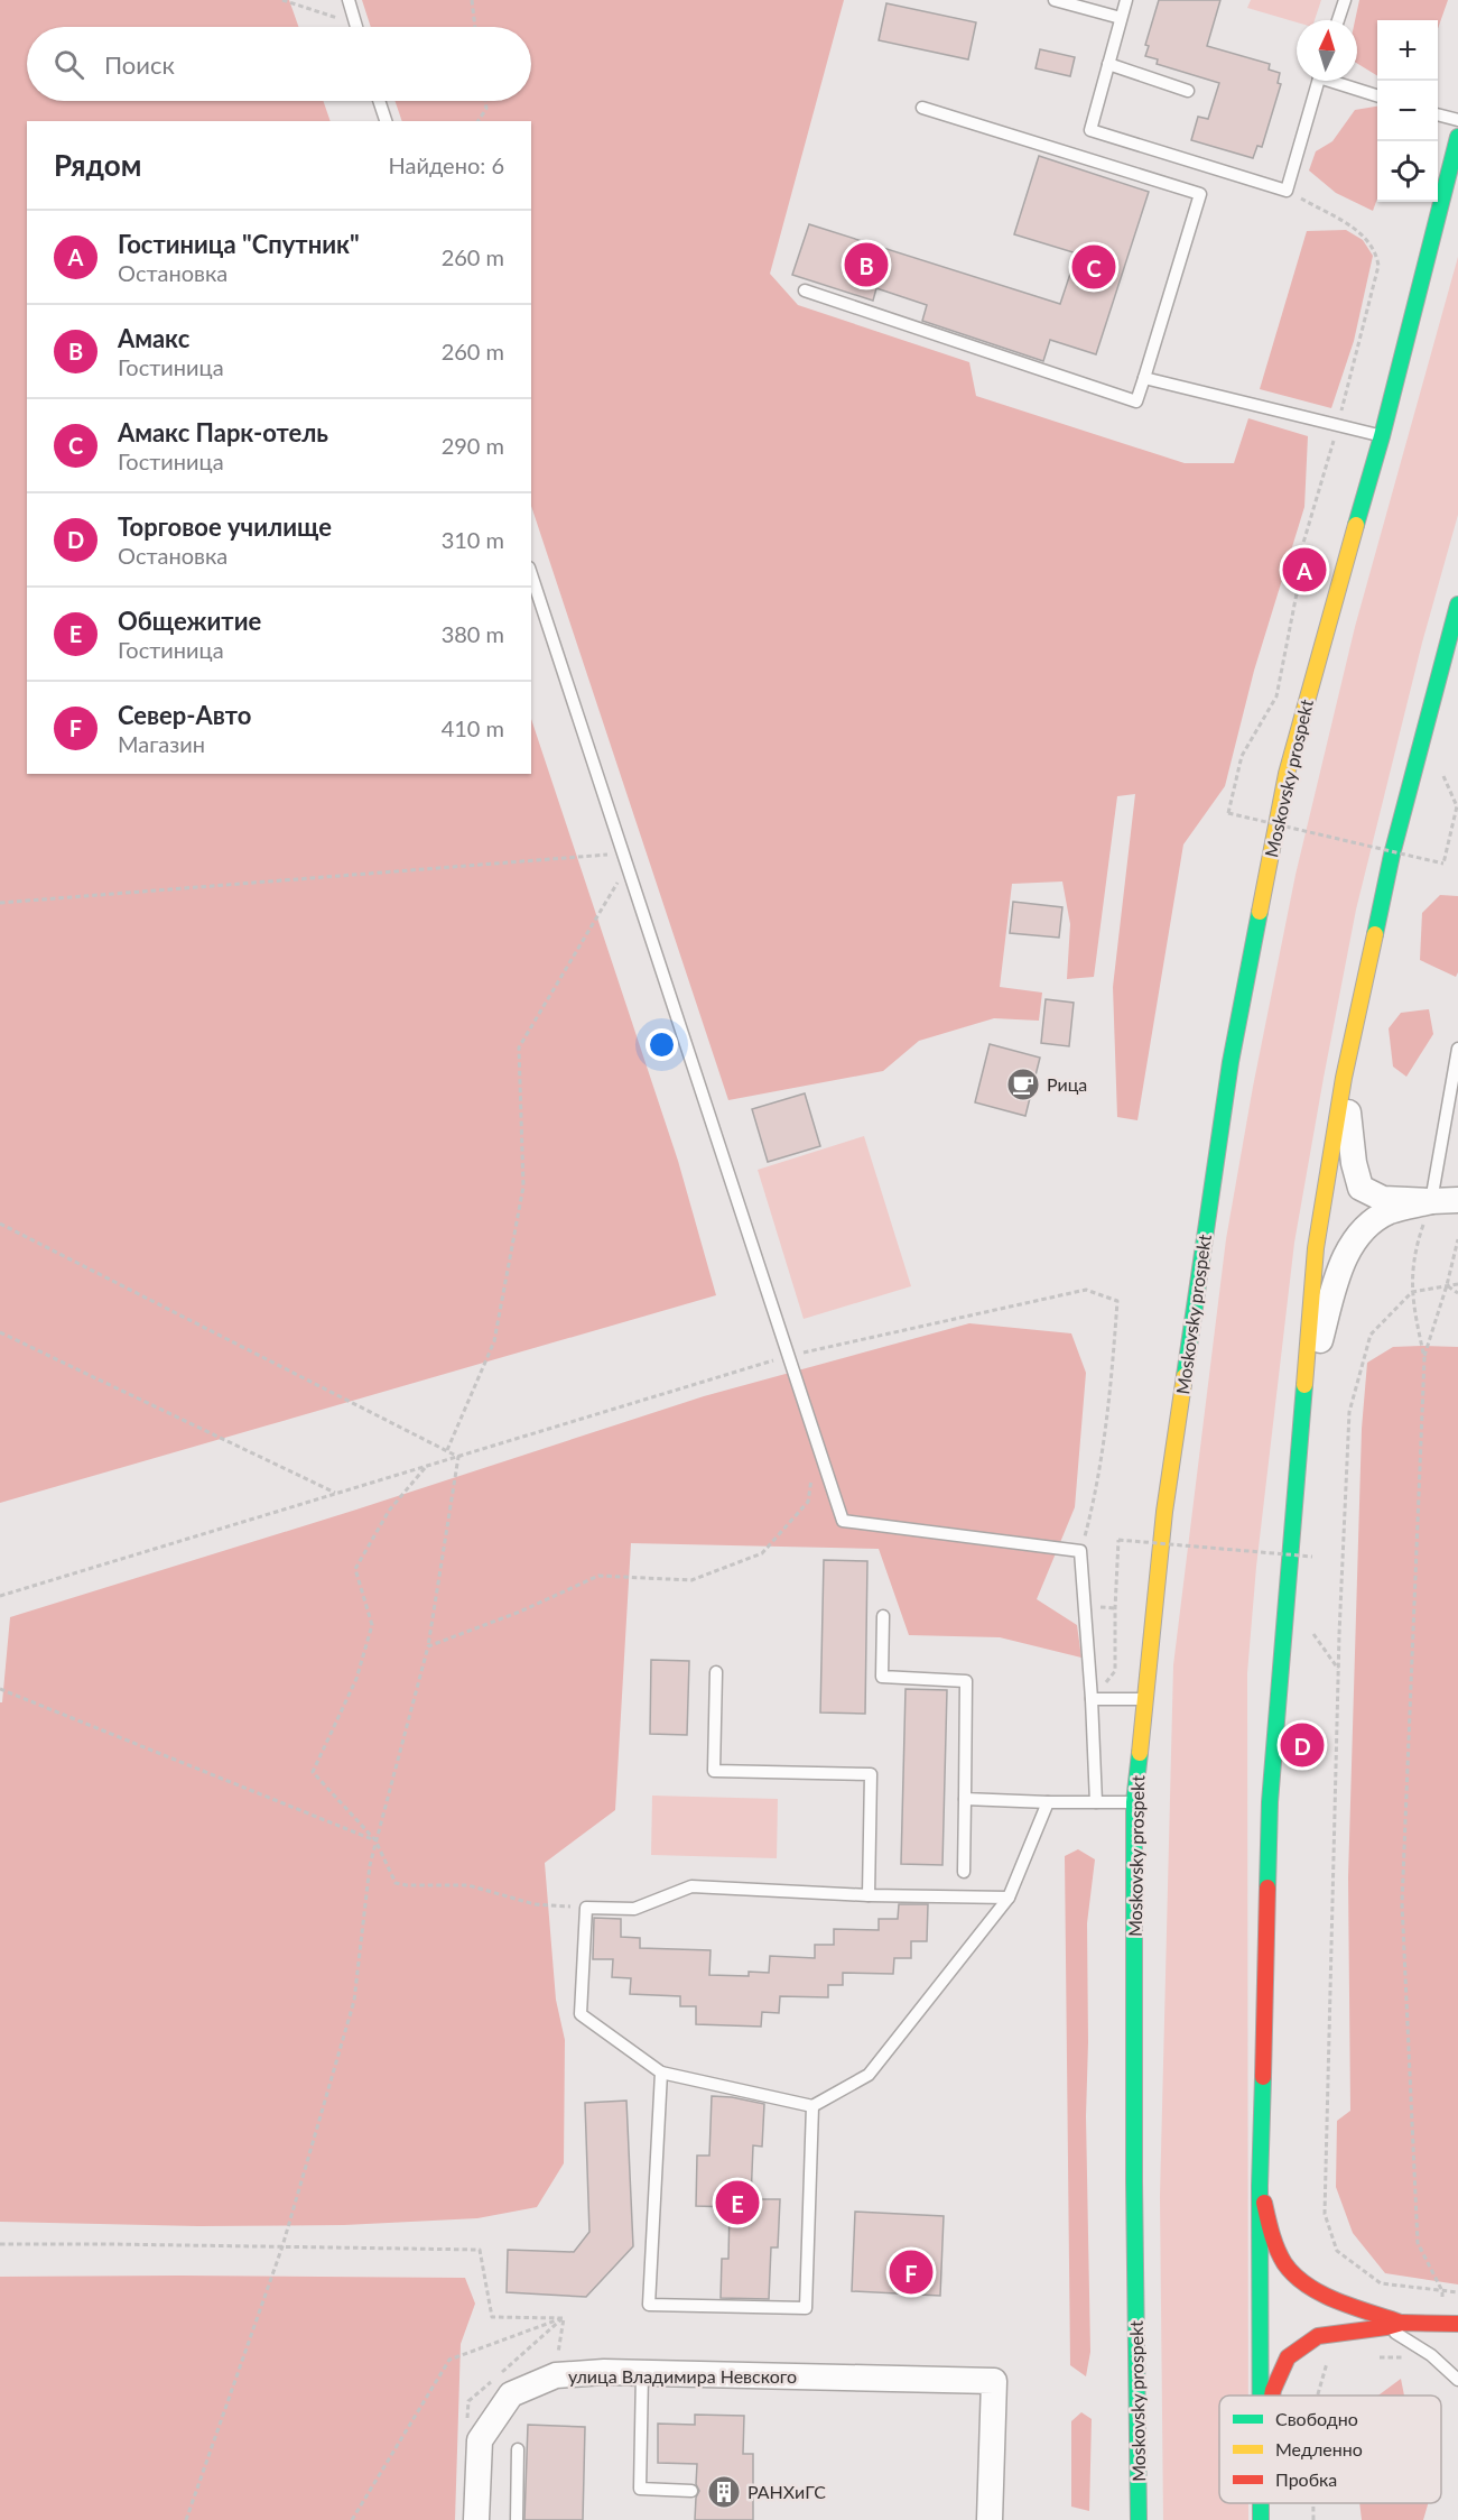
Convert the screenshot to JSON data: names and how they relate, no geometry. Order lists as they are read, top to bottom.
{
  "streets": {
    "main road": ["Moskovsky prospekt"],
    "street": ["улица Владимира Невского"]
  },
  "places": {
    "cafe": ["Рица"],
    "building": ["РАНХиГС"]
  },
  "legend": ["Свободно", "Медленно", "Пробка"],
  "north": "top",
  "page": {
    "map_buttons": ["+", "−"],
    "search": "Поиск",
    "heading": ["Рядом", "Найдено: 6"],
    "list": [
      {
        "mark": "A",
        "name": "Гостиница \"Спутник\"",
        "note": "Остановка",
        "value": "260 m"
      },
      {
        "mark": "B",
        "name": "Амакс",
        "note": "Гостиница",
        "value": "260 m"
      },
      {
        "mark": "C",
        "name": "Амакс Парк-отель",
        "note": "Гостиница",
        "value": "290 m"
      },
      {
        "mark": "D",
        "name": "Торговое училище",
        "note": "Остановка",
        "value": "310 m"
      },
      {
        "mark": "E",
        "name": "Общежитие",
        "note": "Гостиница",
        "value": "380 m"
      },
      {
        "mark": "F",
        "name": "Север-Авто",
        "note": "Магазин",
        "value": "410 m"
      }
    ],
    "pins": [
      "B",
      "C",
      "A",
      "D",
      "E",
      "F"
    ]
  }
}
